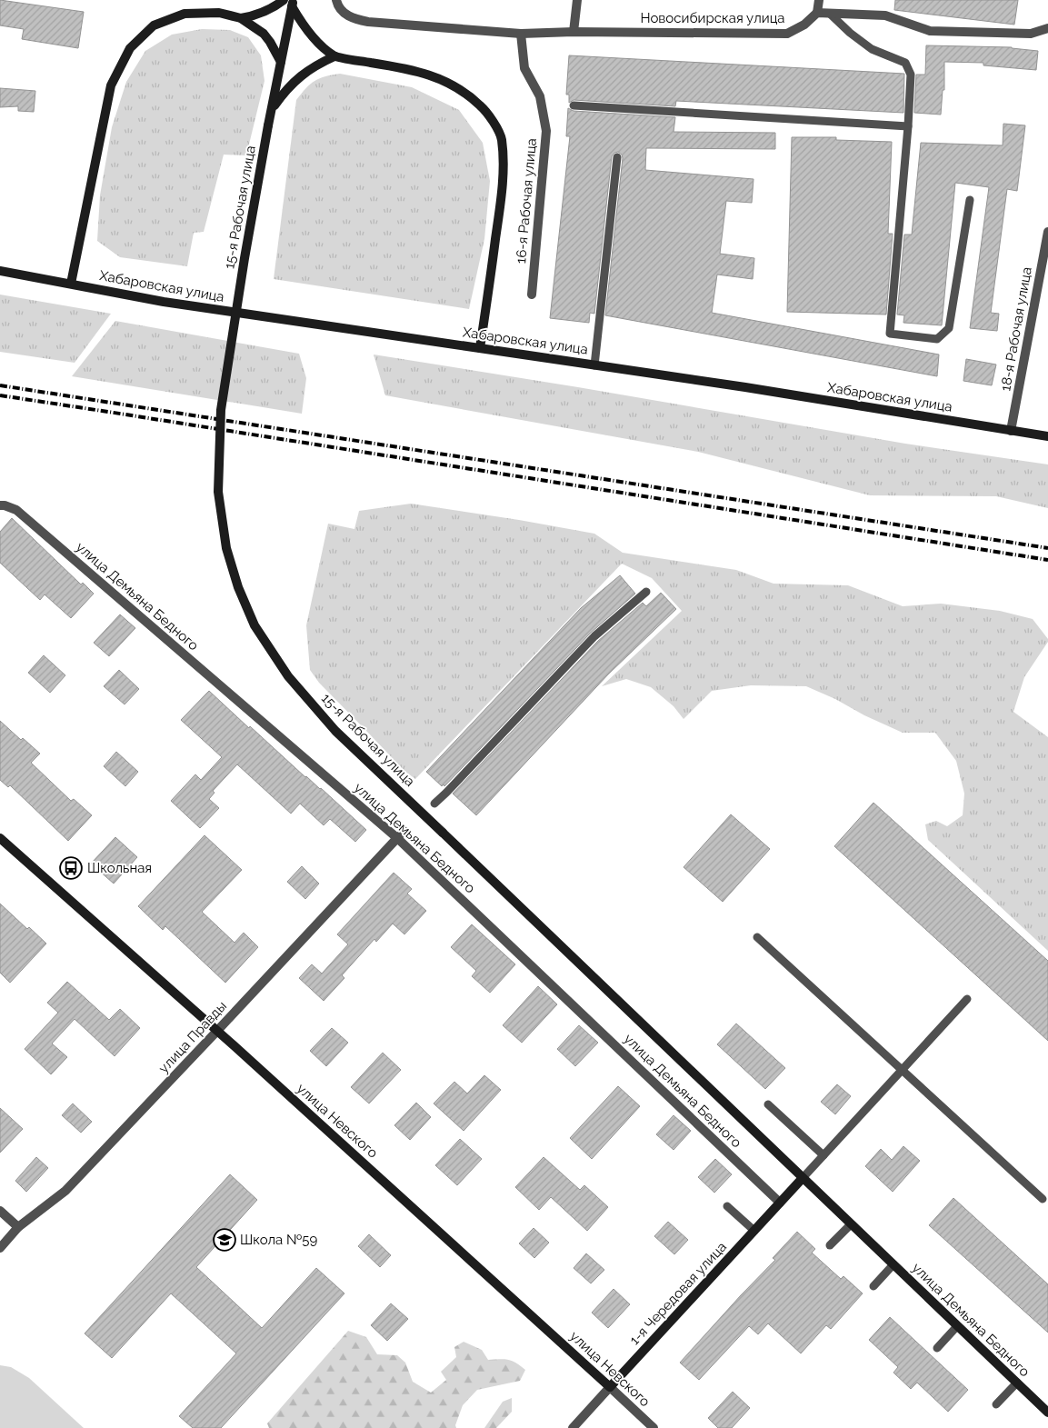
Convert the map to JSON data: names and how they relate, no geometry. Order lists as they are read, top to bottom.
{
  "streets": {
    "main road": [
      "15-я Рабочая улица",
      "Хабаровская улица",
      "улица Демьяна Бедного",
      "улица Невского",
      "1-я Чередовая улица"
    ],
    "street": [
      "Новосибирская улица",
      "16-я Рабочая улица",
      "18-я Рабочая улица",
      "улица Правды"
    ]
  },
  "crossings": [
    ["Новосибирская улица", "16-я Рабочая улица"],
    ["15-я Рабочая улица", "улица Демьяна Бедного"],
    ["Хабаровская улица", "18-я Рабочая улица"],
    ["улица Демьяна Бедного", "улица Правды"],
    ["улица Демьяна Бедного", "1-я Чередовая улица"],
    ["улица Правды", "улица Невского"],
    ["улица Невского", "1-я Чередовая улица"]
  ],
  "places": {
    "bus stop": ["Школьная"],
    "school or university": ["Школа №59"]
  }
}
